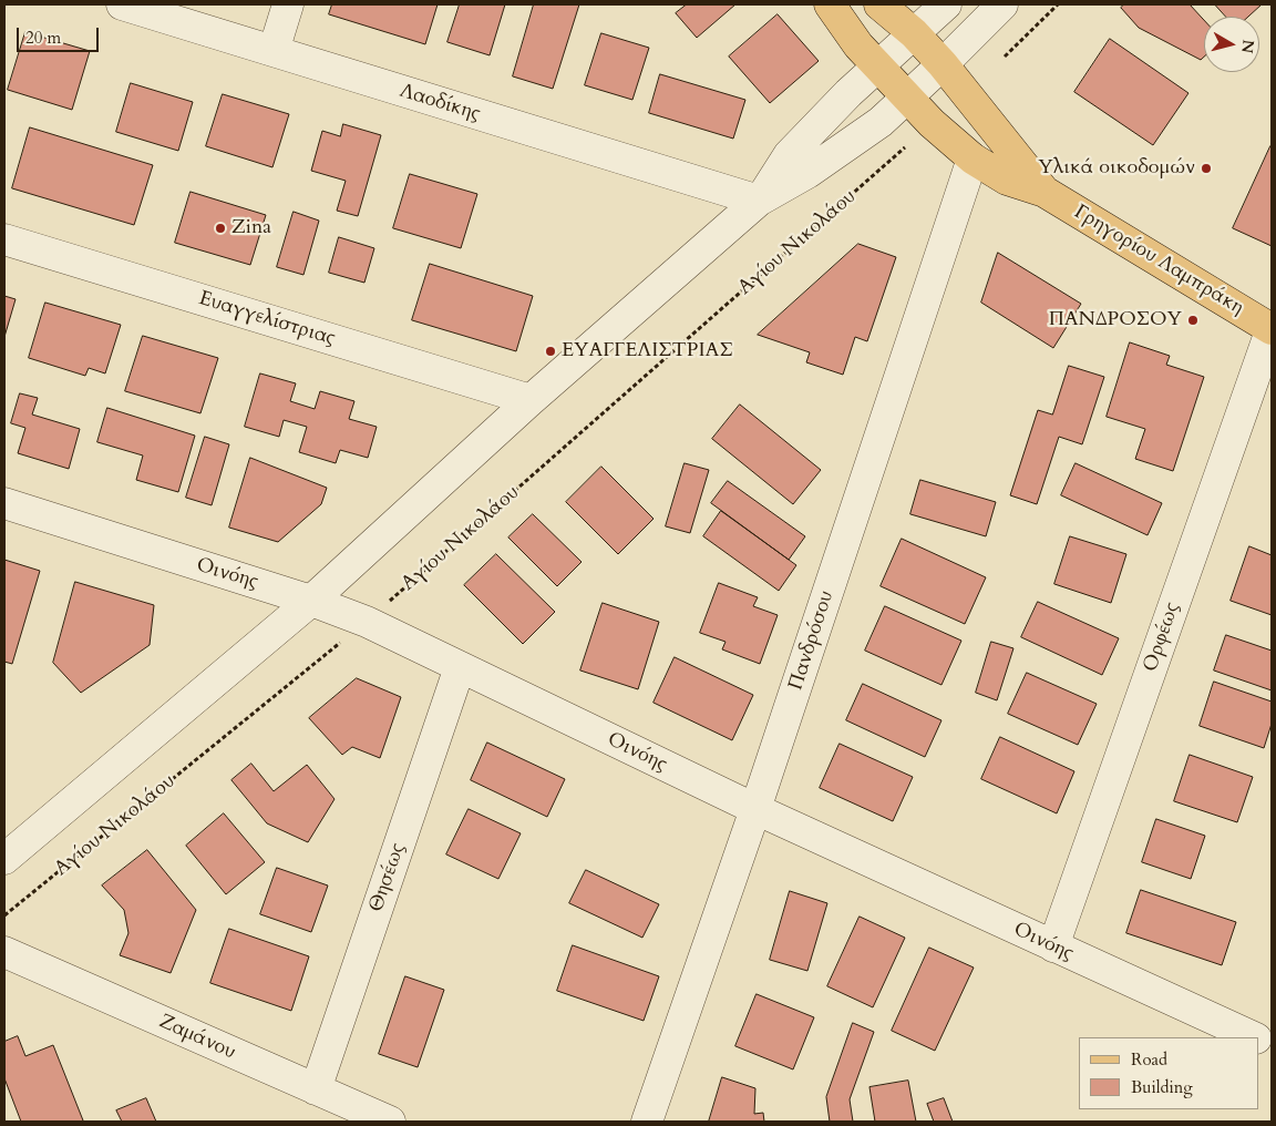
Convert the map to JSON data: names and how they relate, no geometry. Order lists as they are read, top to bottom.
{
  "streets": {
    "main road": ["Γρηγορίου Λαμπράκη"],
    "street": [
      "Λαοδίκης",
      "Ευαγγελίστριας",
      "Οινόης",
      "Ορφέως",
      "Πανδρόσου",
      "Θησέως",
      "Ζαμάνου"
    ],
    "path": ["Αγίου Νικολάου"]
  },
  "crossings": [
    ["Αγίου Νικολάου", "Οινόης"],
    ["Γρηγορίου Λαμπράκη", "Ορφέως"],
    ["Γρηγορίου Λαμπράκη", "Πανδρόσου"],
    ["Οινόης", "Ορφέως"],
    ["Οινόης", "Πανδρόσου"],
    ["Οινόης", "Θησέως"],
    ["Θησέως", "Ζαμάνου"]
  ],
  "places": [
    "Υλικά οικοδομών",
    "Zina",
    "ΠΑΝΔΡΟΣΟΥ",
    "ΕΥΑΓΓΕΛΙΣΤΡΙΑΣ"
  ],
  "legend": ["Road", "Building"],
  "scale_bar": "20 m",
  "north": "right"
}
